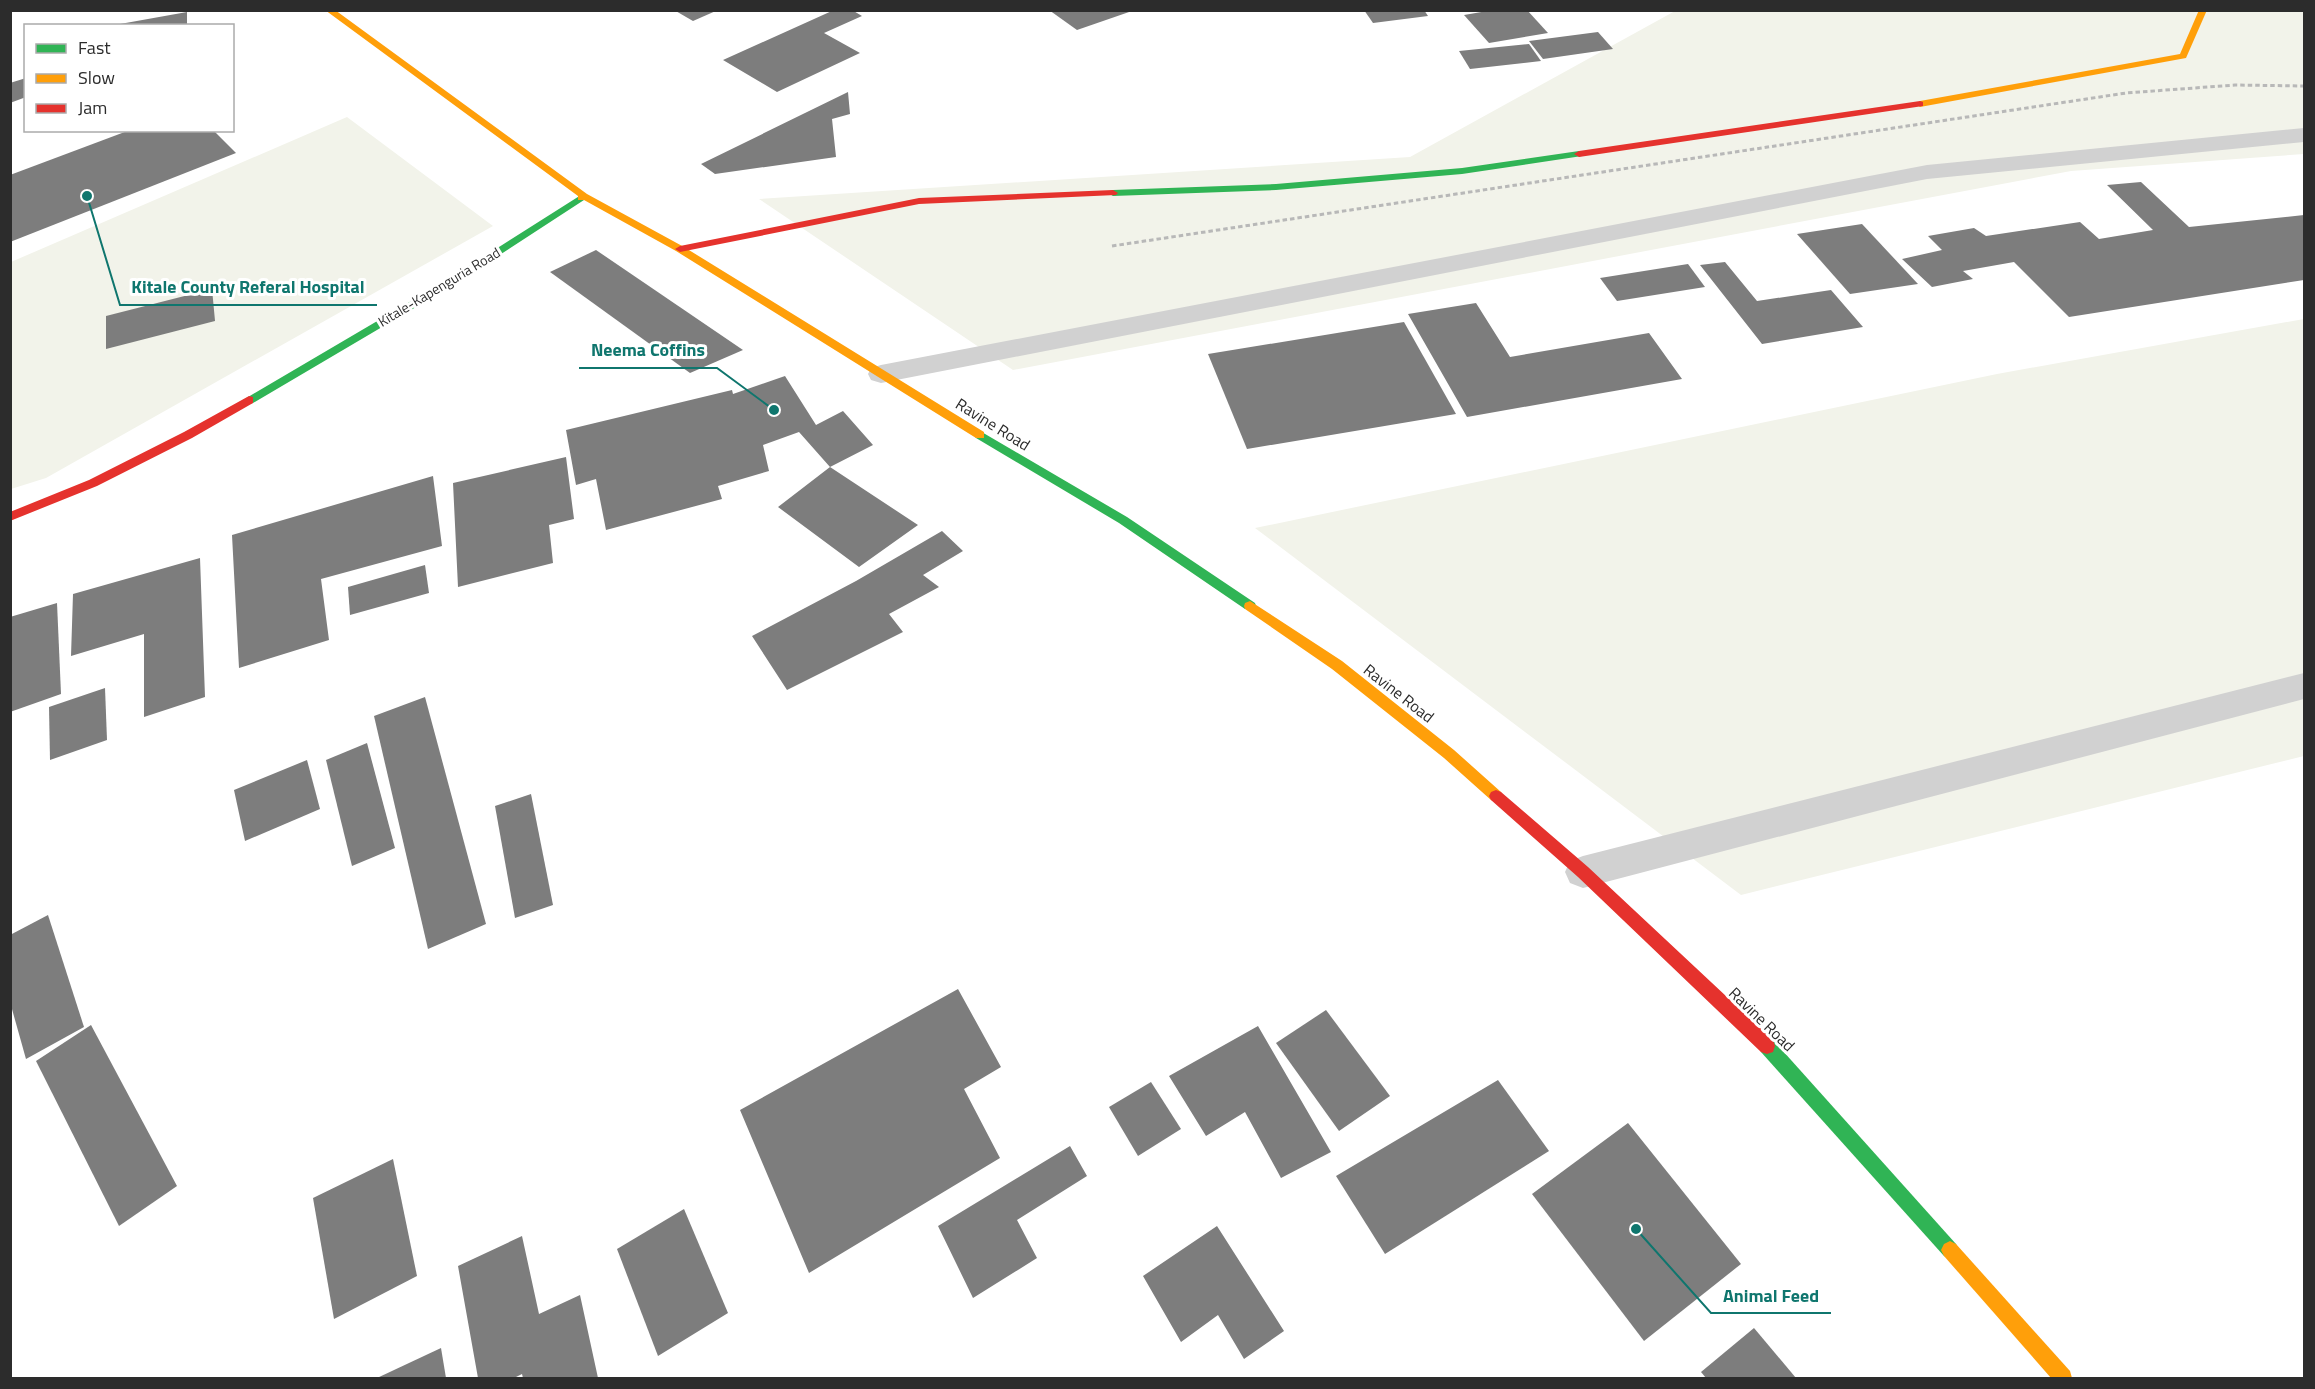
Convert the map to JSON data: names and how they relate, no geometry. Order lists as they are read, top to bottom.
{
  "streets": {
    "main road": ["Kitale-Kapenguria Road", "Ravine Road"]
  },
  "crossings": [
    ["Kitale-Kapenguria Road", "Ravine Road"]
  ],
  "places": ["Kitale County Referal Hospital", "Neema Coffins", "Animal Feed"],
  "legend": ["Fast", "Slow", "Jam"]
}
